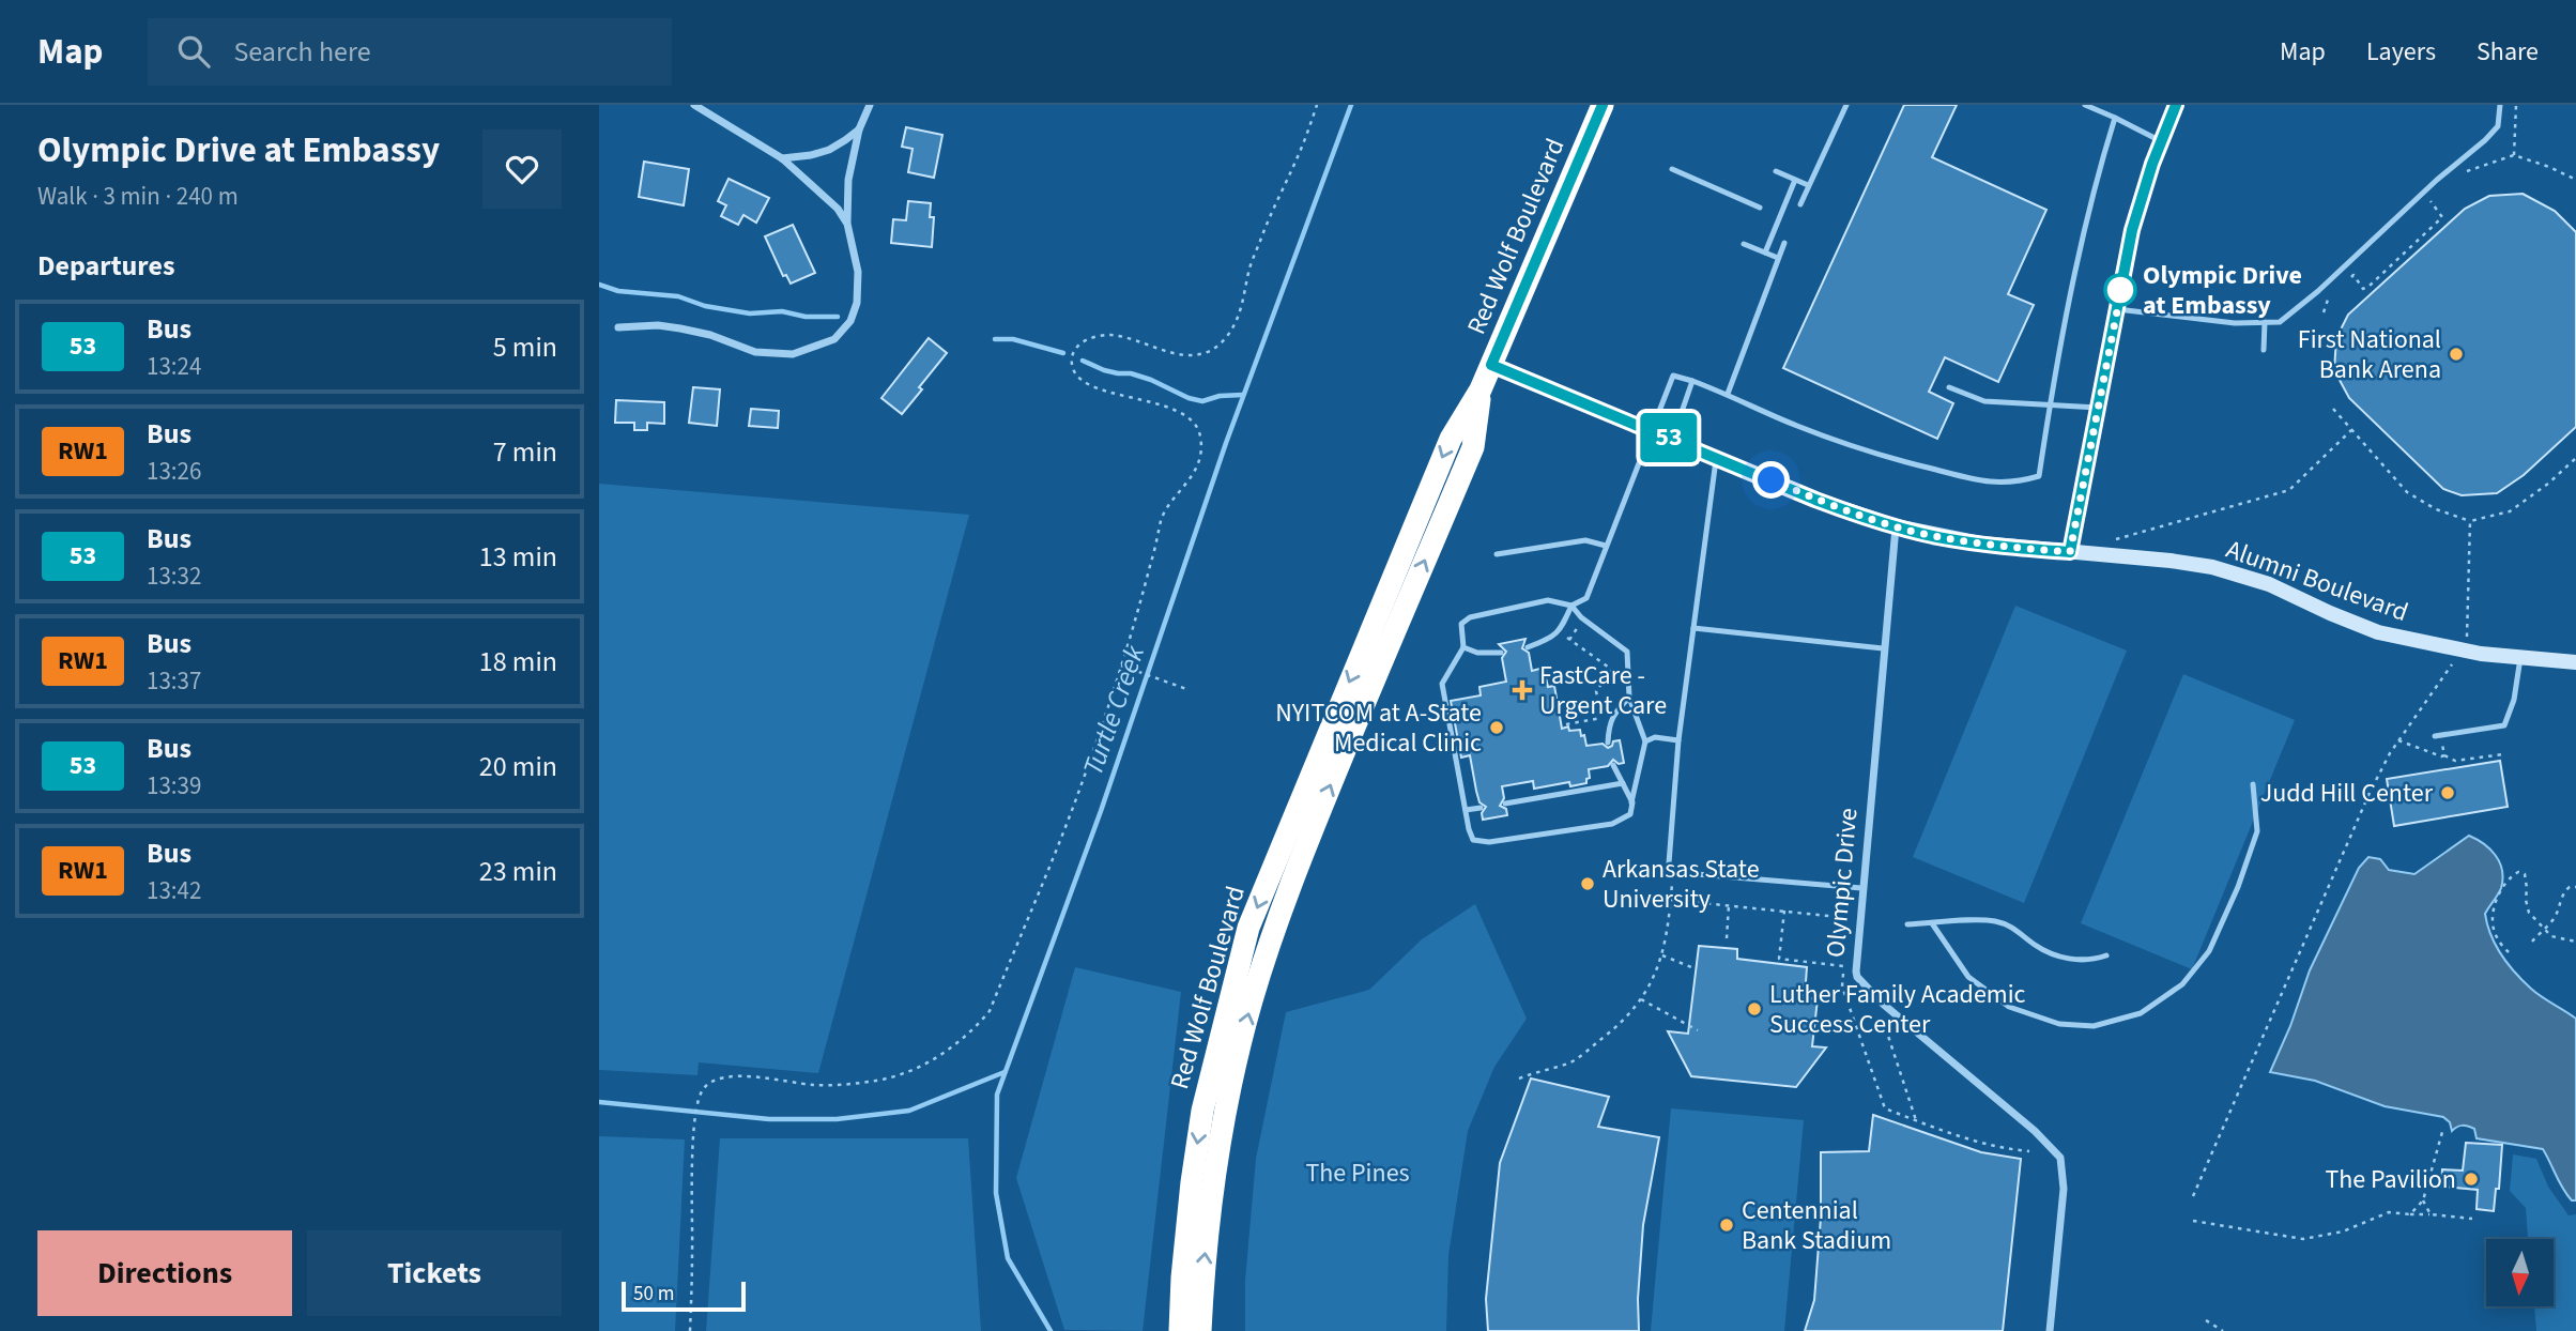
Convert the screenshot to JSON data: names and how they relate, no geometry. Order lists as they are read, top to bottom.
{
  "streets": {
    "highway": ["Red Wolf Boulevard"],
    "street": ["Alumni Boulevard", "Olympic Drive"]
  },
  "crossings": [
    ["Red Wolf Boulevard", "Alumni Boulevard"],
    ["Alumni Boulevard", "Olympic Drive"]
  ],
  "water": ["Turtle Creek"],
  "parks": ["The Pines"],
  "places": {
    "other": [
      "Olympic Drive at Embassy",
      "First National Bank Arena",
      "NYITCOM at A-State Medical Clinic",
      "Judd Hill Center",
      "Arkansas State University",
      "Luther Family Academic Success Center",
      "The Pavilion",
      "Centennial Bank Stadium"
    ],
    "health": ["FastCare - Urgent Care"]
  },
  "lines": ["bus line 53"],
  "scale_bar": "50 m",
  "north": "bottom",
  "page": {
    "header": "Map",
    "search": "Search here",
    "nav": ["Map", "Layers", "Share"],
    "heading": [
      ["Olympic Drive at Embassy", "Walk · 3 min · 240 m"],
      "Departures"
    ],
    "on_map": "53",
    "list": [
      {
        "mark": "53",
        "name": "Bus",
        "note": "13:24",
        "value": "5 min"
      },
      {
        "mark": "RW1",
        "name": "Bus",
        "note": "13:26",
        "value": "7 min"
      },
      {
        "mark": "53",
        "name": "Bus",
        "note": "13:32",
        "value": "13 min"
      },
      {
        "mark": "RW1",
        "name": "Bus",
        "note": "13:37",
        "value": "18 min"
      },
      {
        "mark": "53",
        "name": "Bus",
        "note": "13:39",
        "value": "20 min"
      },
      {
        "mark": "RW1",
        "name": "Bus",
        "note": "13:42",
        "value": "23 min"
      }
    ],
    "buttons": ["Directions", "Tickets"],
    "scale": "50 m"
  }
}
